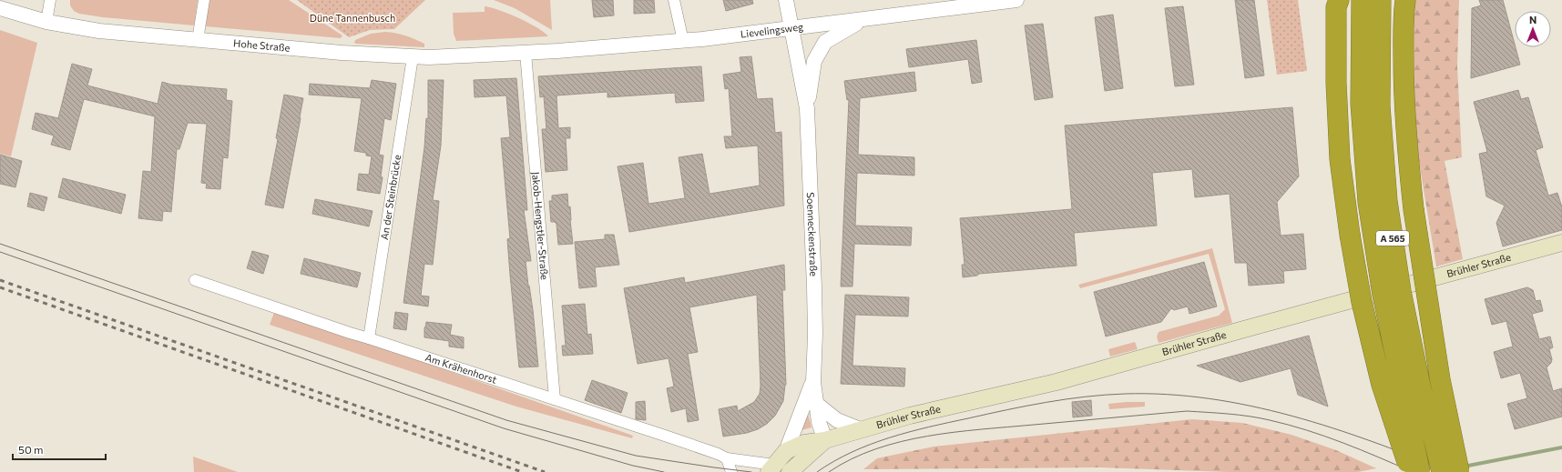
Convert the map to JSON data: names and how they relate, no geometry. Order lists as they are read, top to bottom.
{
  "streets": {
    "highway": ["A 565"],
    "main road": ["Brühler Straße"],
    "street": [
      "Lievelingsweg",
      "Hohe Straße",
      "An der Steinbrücke",
      "Jakob-Hengstler-Straße",
      "Soenneckenstraße",
      "Am Krähenhorst"
    ]
  },
  "crossings": [
    ["Lievelingsweg", "Hohe Straße"],
    ["Lievelingsweg", "Jakob-Hengstler-Straße"],
    ["Lievelingsweg", "Soenneckenstraße"],
    ["Hohe Straße", "An der Steinbrücke"],
    ["Hohe Straße", "Jakob-Hengstler-Straße"],
    ["An der Steinbrücke", "Am Krähenhorst"],
    ["Jakob-Hengstler-Straße", "Am Krähenhorst"],
    ["Soenneckenstraße", "Brühler Straße"]
  ],
  "parks": ["Düne Tannenbusch"],
  "scale_bar": "50 m",
  "north": "top"
}
